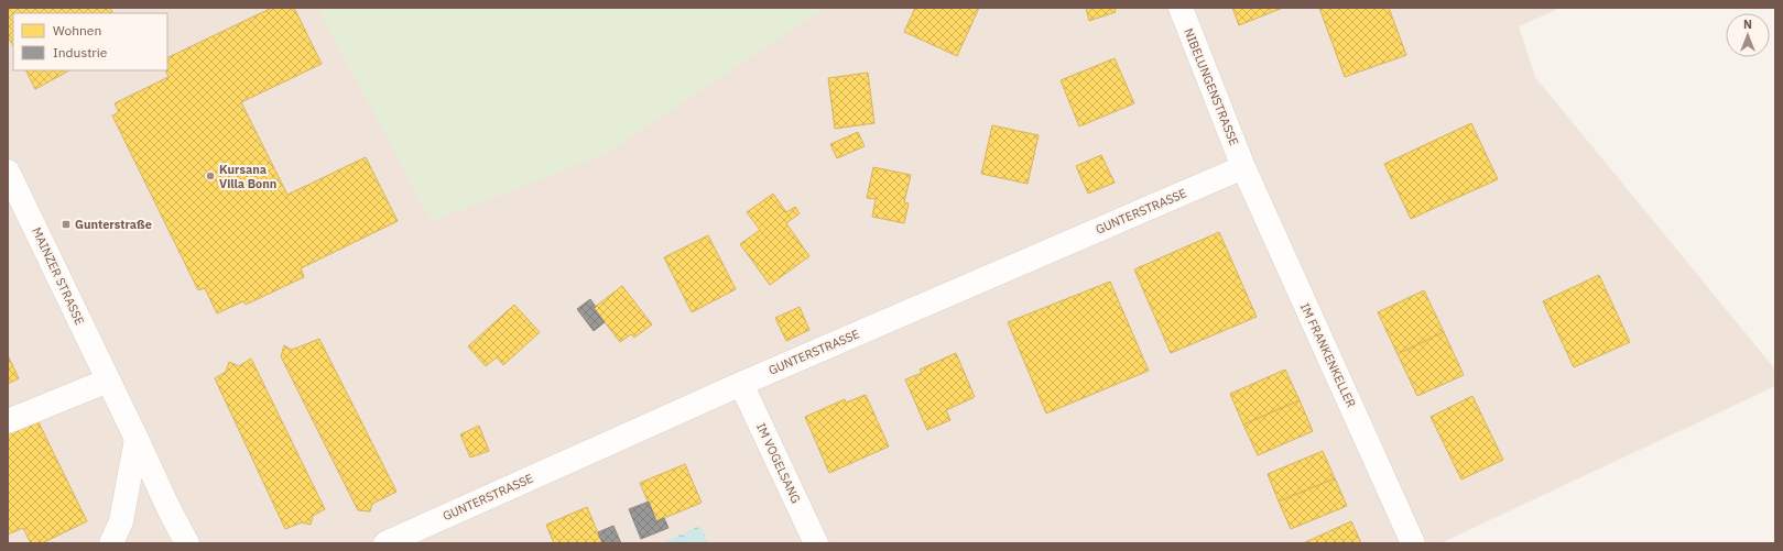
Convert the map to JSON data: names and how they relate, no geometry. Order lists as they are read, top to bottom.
{
  "streets": {
    "street": [
      "NIBELUNGENSTRASSE",
      "GUNTERSTRASSE",
      "MAINZER STRASSE",
      "IM FRANKENKELLER",
      "IM VOGELSANG"
    ]
  },
  "crossings": [
    ["NIBELUNGENSTRASSE", "GUNTERSTRASSE"],
    ["NIBELUNGENSTRASSE", "IM FRANKENKELLER"],
    ["GUNTERSTRASSE", "IM FRANKENKELLER"],
    ["GUNTERSTRASSE", "IM VOGELSANG"]
  ],
  "places": {
    "other": ["Kursana Villa Bonn"],
    "transit": ["Gunterstraße"]
  },
  "legend": ["Wohnen", "Industrie"],
  "north": "top"
}
